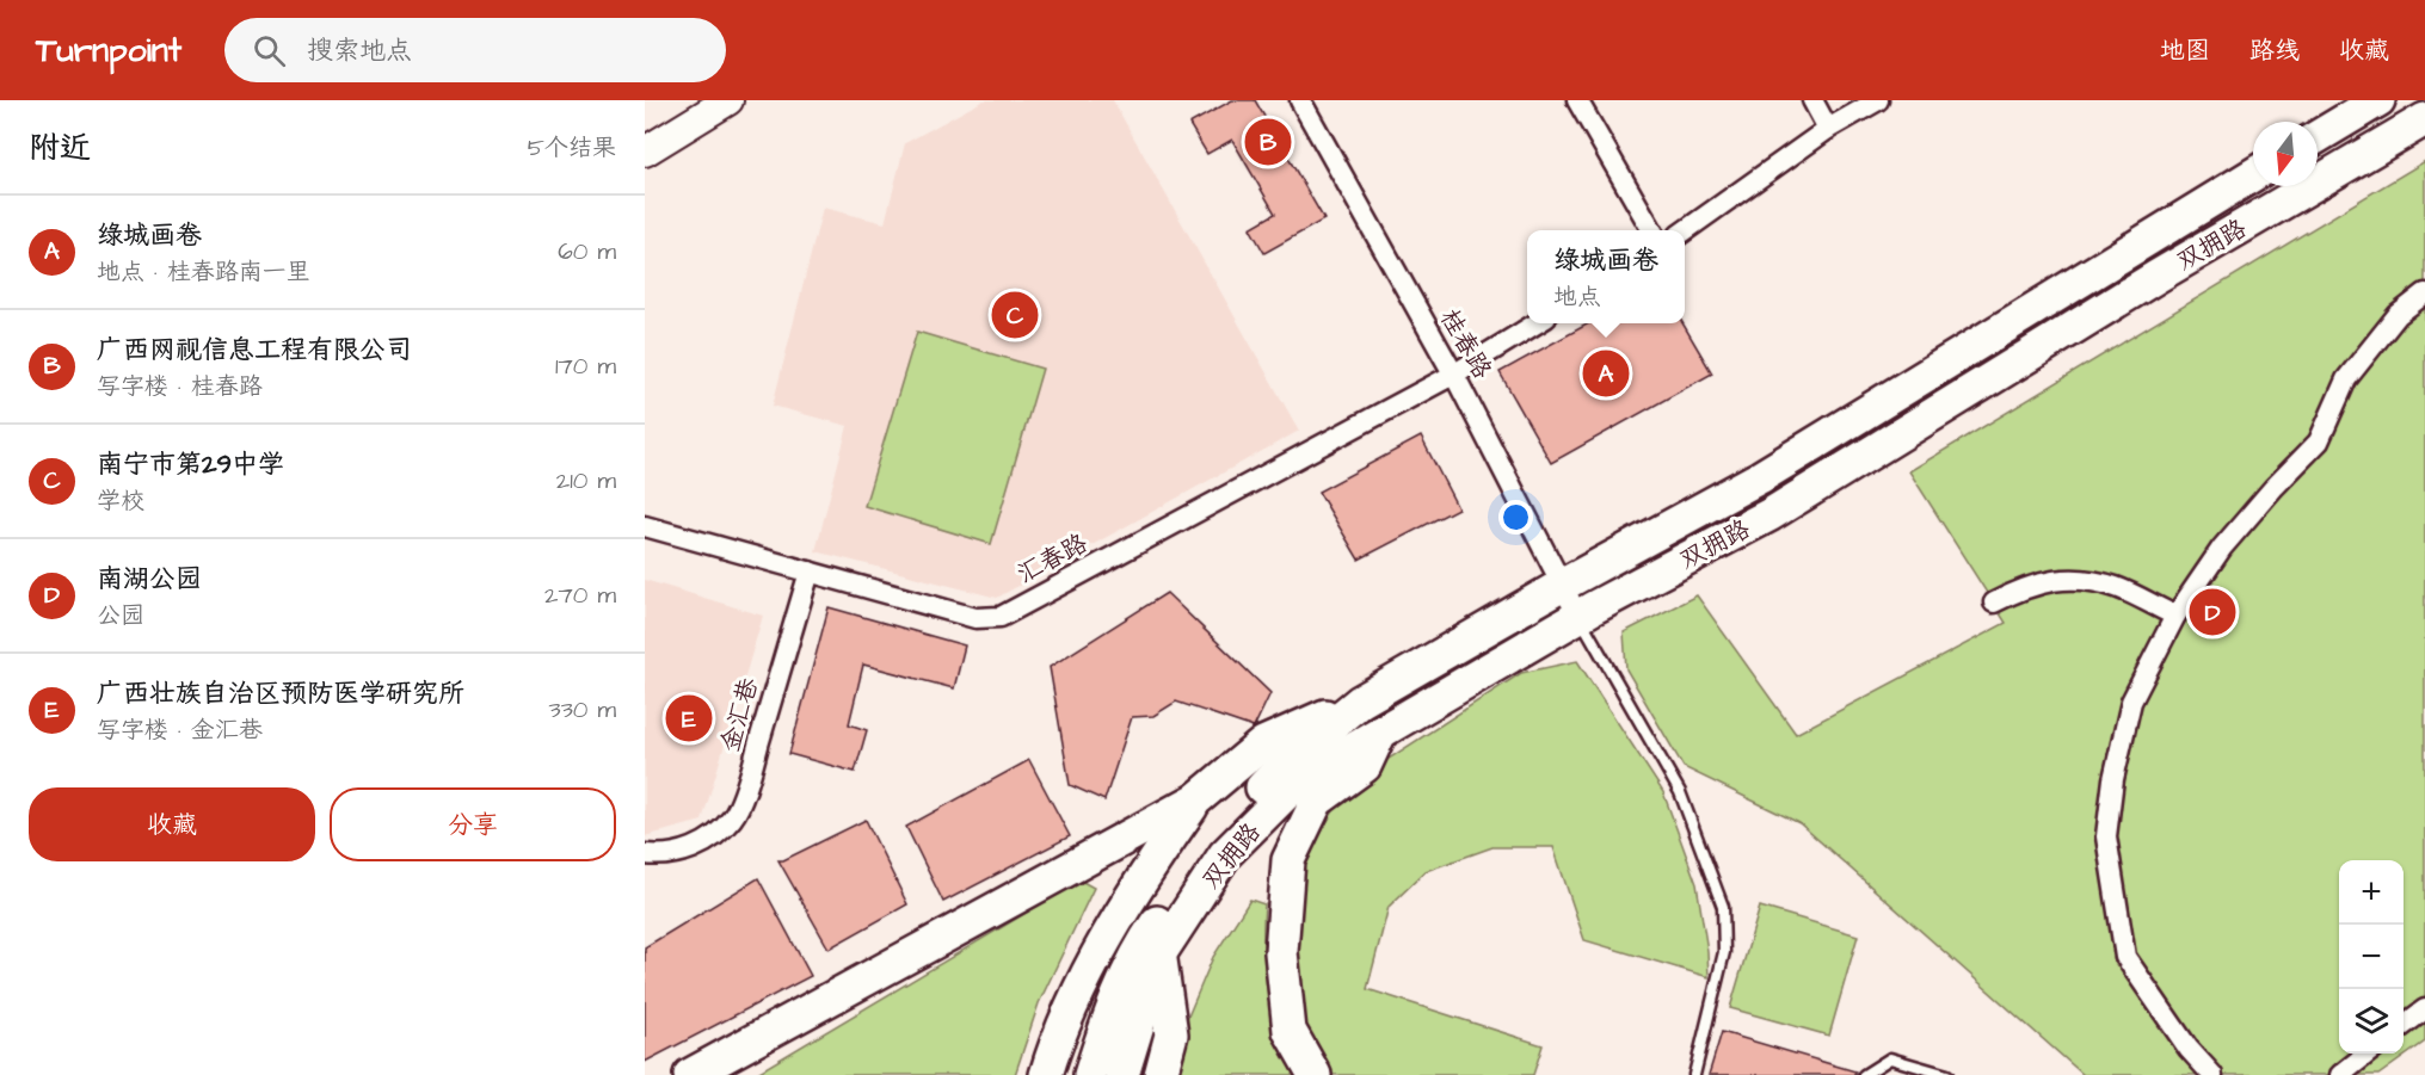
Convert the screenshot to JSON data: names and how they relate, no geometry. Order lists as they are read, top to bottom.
{
  "streets": {
    "main road": ["双拥路"],
    "street": ["桂春路", "汇春路", "金汇巷"]
  },
  "crossings": [
    ["双拥路", "桂春路"],
    ["桂春路", "汇春路"],
    ["汇春路", "金汇巷"]
  ],
  "north": "bottom",
  "page": {
    "header": "Turnpoint",
    "search": "搜索地点",
    "nav": ["地图", "路线", "收藏"],
    "heading": ["附近", "5个结果"],
    "pins": [
      "B",
      "C",
      "A",
      "D",
      "E"
    ],
    "list": [
      {
        "mark": "A",
        "name": "绿城画卷",
        "note": "地点 · 桂春路南一里",
        "value": "60 m"
      },
      {
        "mark": "B",
        "name": "广西网视信息工程有限公司",
        "note": "写字楼 · 桂春路",
        "value": "170 m"
      },
      {
        "mark": "C",
        "name": "南宁市第29中学",
        "note": "学校",
        "value": "210 m"
      },
      {
        "mark": "D",
        "name": "南湖公园",
        "note": "公园",
        "value": "270 m"
      },
      {
        "mark": "E",
        "name": "广西壮族自治区预防医学研究所",
        "note": "写字楼 · 金汇巷",
        "value": "330 m"
      }
    ],
    "popup": ["绿城画卷", "地点"],
    "buttons": ["收藏", "分享"],
    "map_buttons": ["+", "−"]
  }
}
